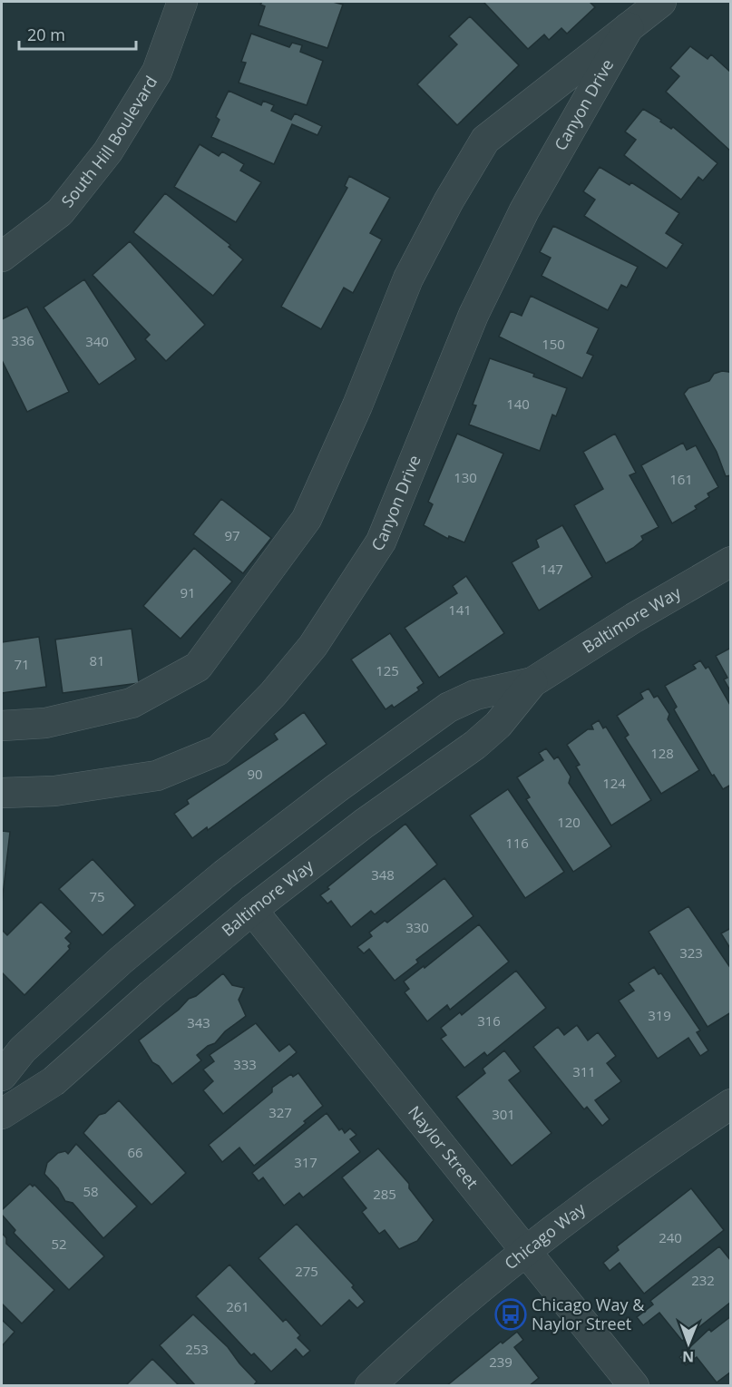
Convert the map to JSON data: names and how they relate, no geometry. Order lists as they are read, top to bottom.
{
  "streets": {
    "street": [
      "Canyon Drive",
      "South Hill Boulevard",
      "Baltimore Way",
      "Naylor Street",
      "Chicago Way"
    ]
  },
  "crossings": [
    ["Baltimore Way", "Naylor Street"],
    ["Naylor Street", "Chicago Way"]
  ],
  "places": {
    "bus stop": ["Chicago Way & Naylor Street"]
  },
  "house_numbers": [
    "336",
    "340",
    "150",
    "140",
    "130",
    "161",
    "97",
    "147",
    "91",
    "141",
    "81",
    "71",
    "125",
    "128",
    "90",
    "124",
    "120",
    "116",
    "348",
    "75",
    "330",
    "323",
    "319",
    "316",
    "343",
    "333",
    "311",
    "327",
    "301",
    "66",
    "317",
    "58",
    "285",
    "240",
    "52",
    "275",
    "232",
    "261",
    "253",
    "239"
  ],
  "scale_bar": "20 m",
  "north": "bottom"
}
